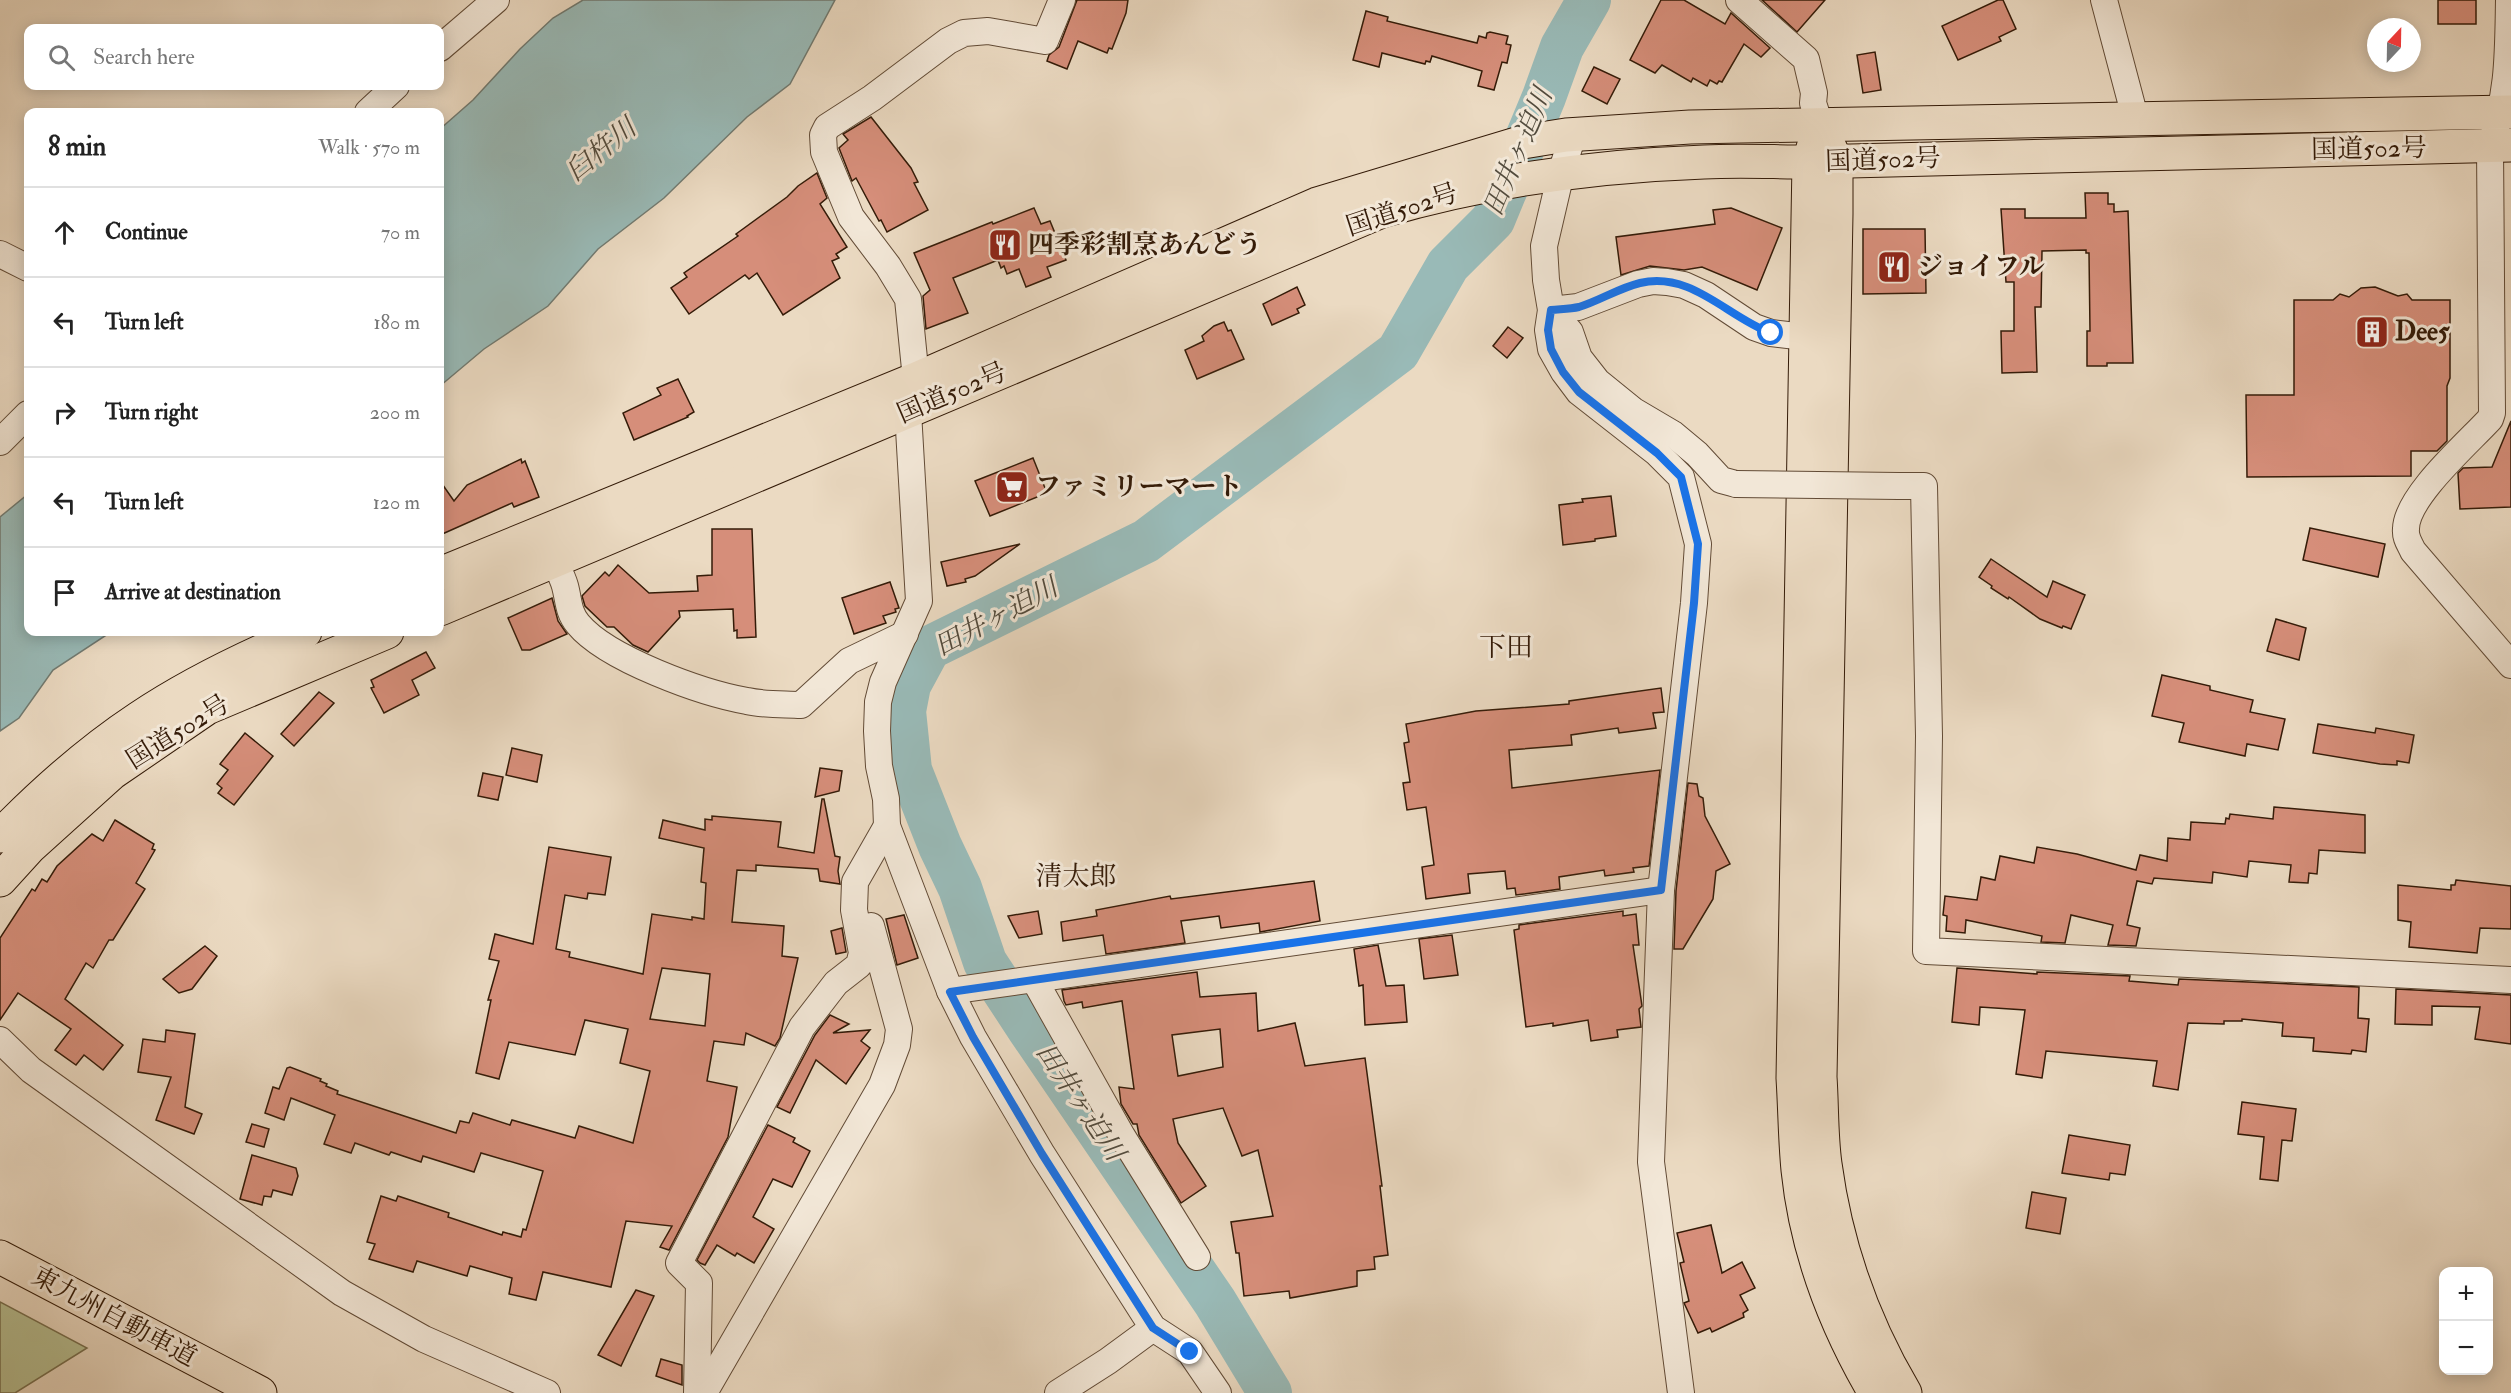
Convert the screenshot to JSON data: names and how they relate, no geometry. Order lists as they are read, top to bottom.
{
  "streets": {
    "highway": ["国道502号", "東九州自動車道"]
  },
  "districts": ["下田", "清太郎"],
  "water": ["臼杵川", "田井ヶ迫川"],
  "places": {
    "restaurant": ["四季彩割烹あんどう", "ジョイフル"],
    "building": ["Dee5"],
    "supermarket": ["ファミリーマート"]
  },
  "north": "top",
  "page": {
    "search": "Search here",
    "heading": ["8 min", "Walk · 570 m"],
    "list": [
      ["Continue", "70 m"],
      ["Turn left", "180 m"],
      ["Turn right", "200 m"],
      ["Turn left", "120 m"],
      "Arrive at destination"
    ],
    "map_buttons": ["+", "−"]
  }
}
